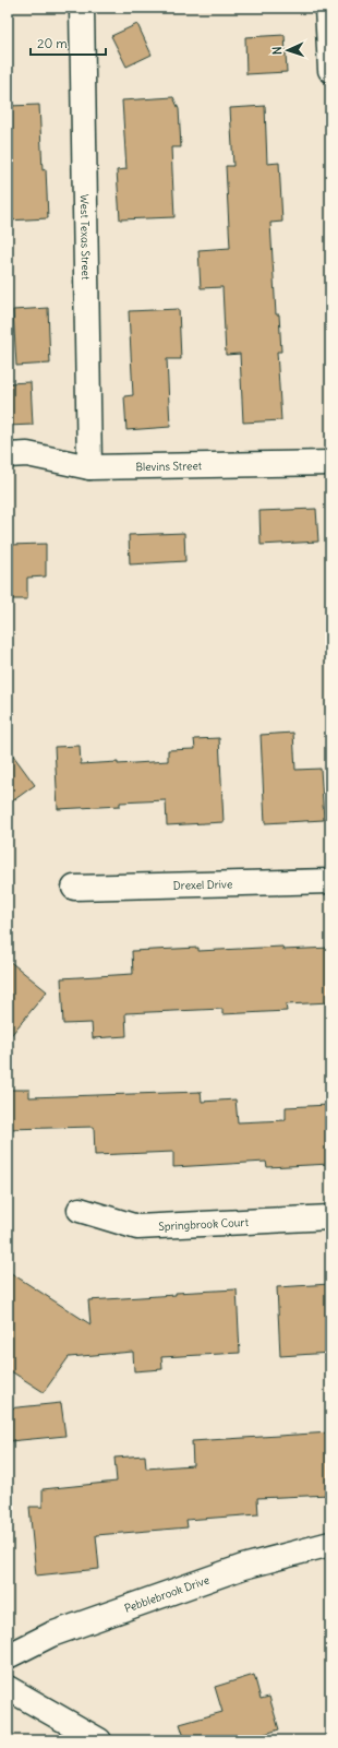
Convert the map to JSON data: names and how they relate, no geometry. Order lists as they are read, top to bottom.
{
  "streets": {
    "street": [
      "West Texas Street",
      "Blevins Street",
      "Drexel Drive",
      "Springbrook Court",
      "Pebblebrook Drive"
    ]
  },
  "crossings": [
    ["West Texas Street", "Blevins Street"]
  ],
  "scale_bar": "20 m",
  "north": "left"
}
